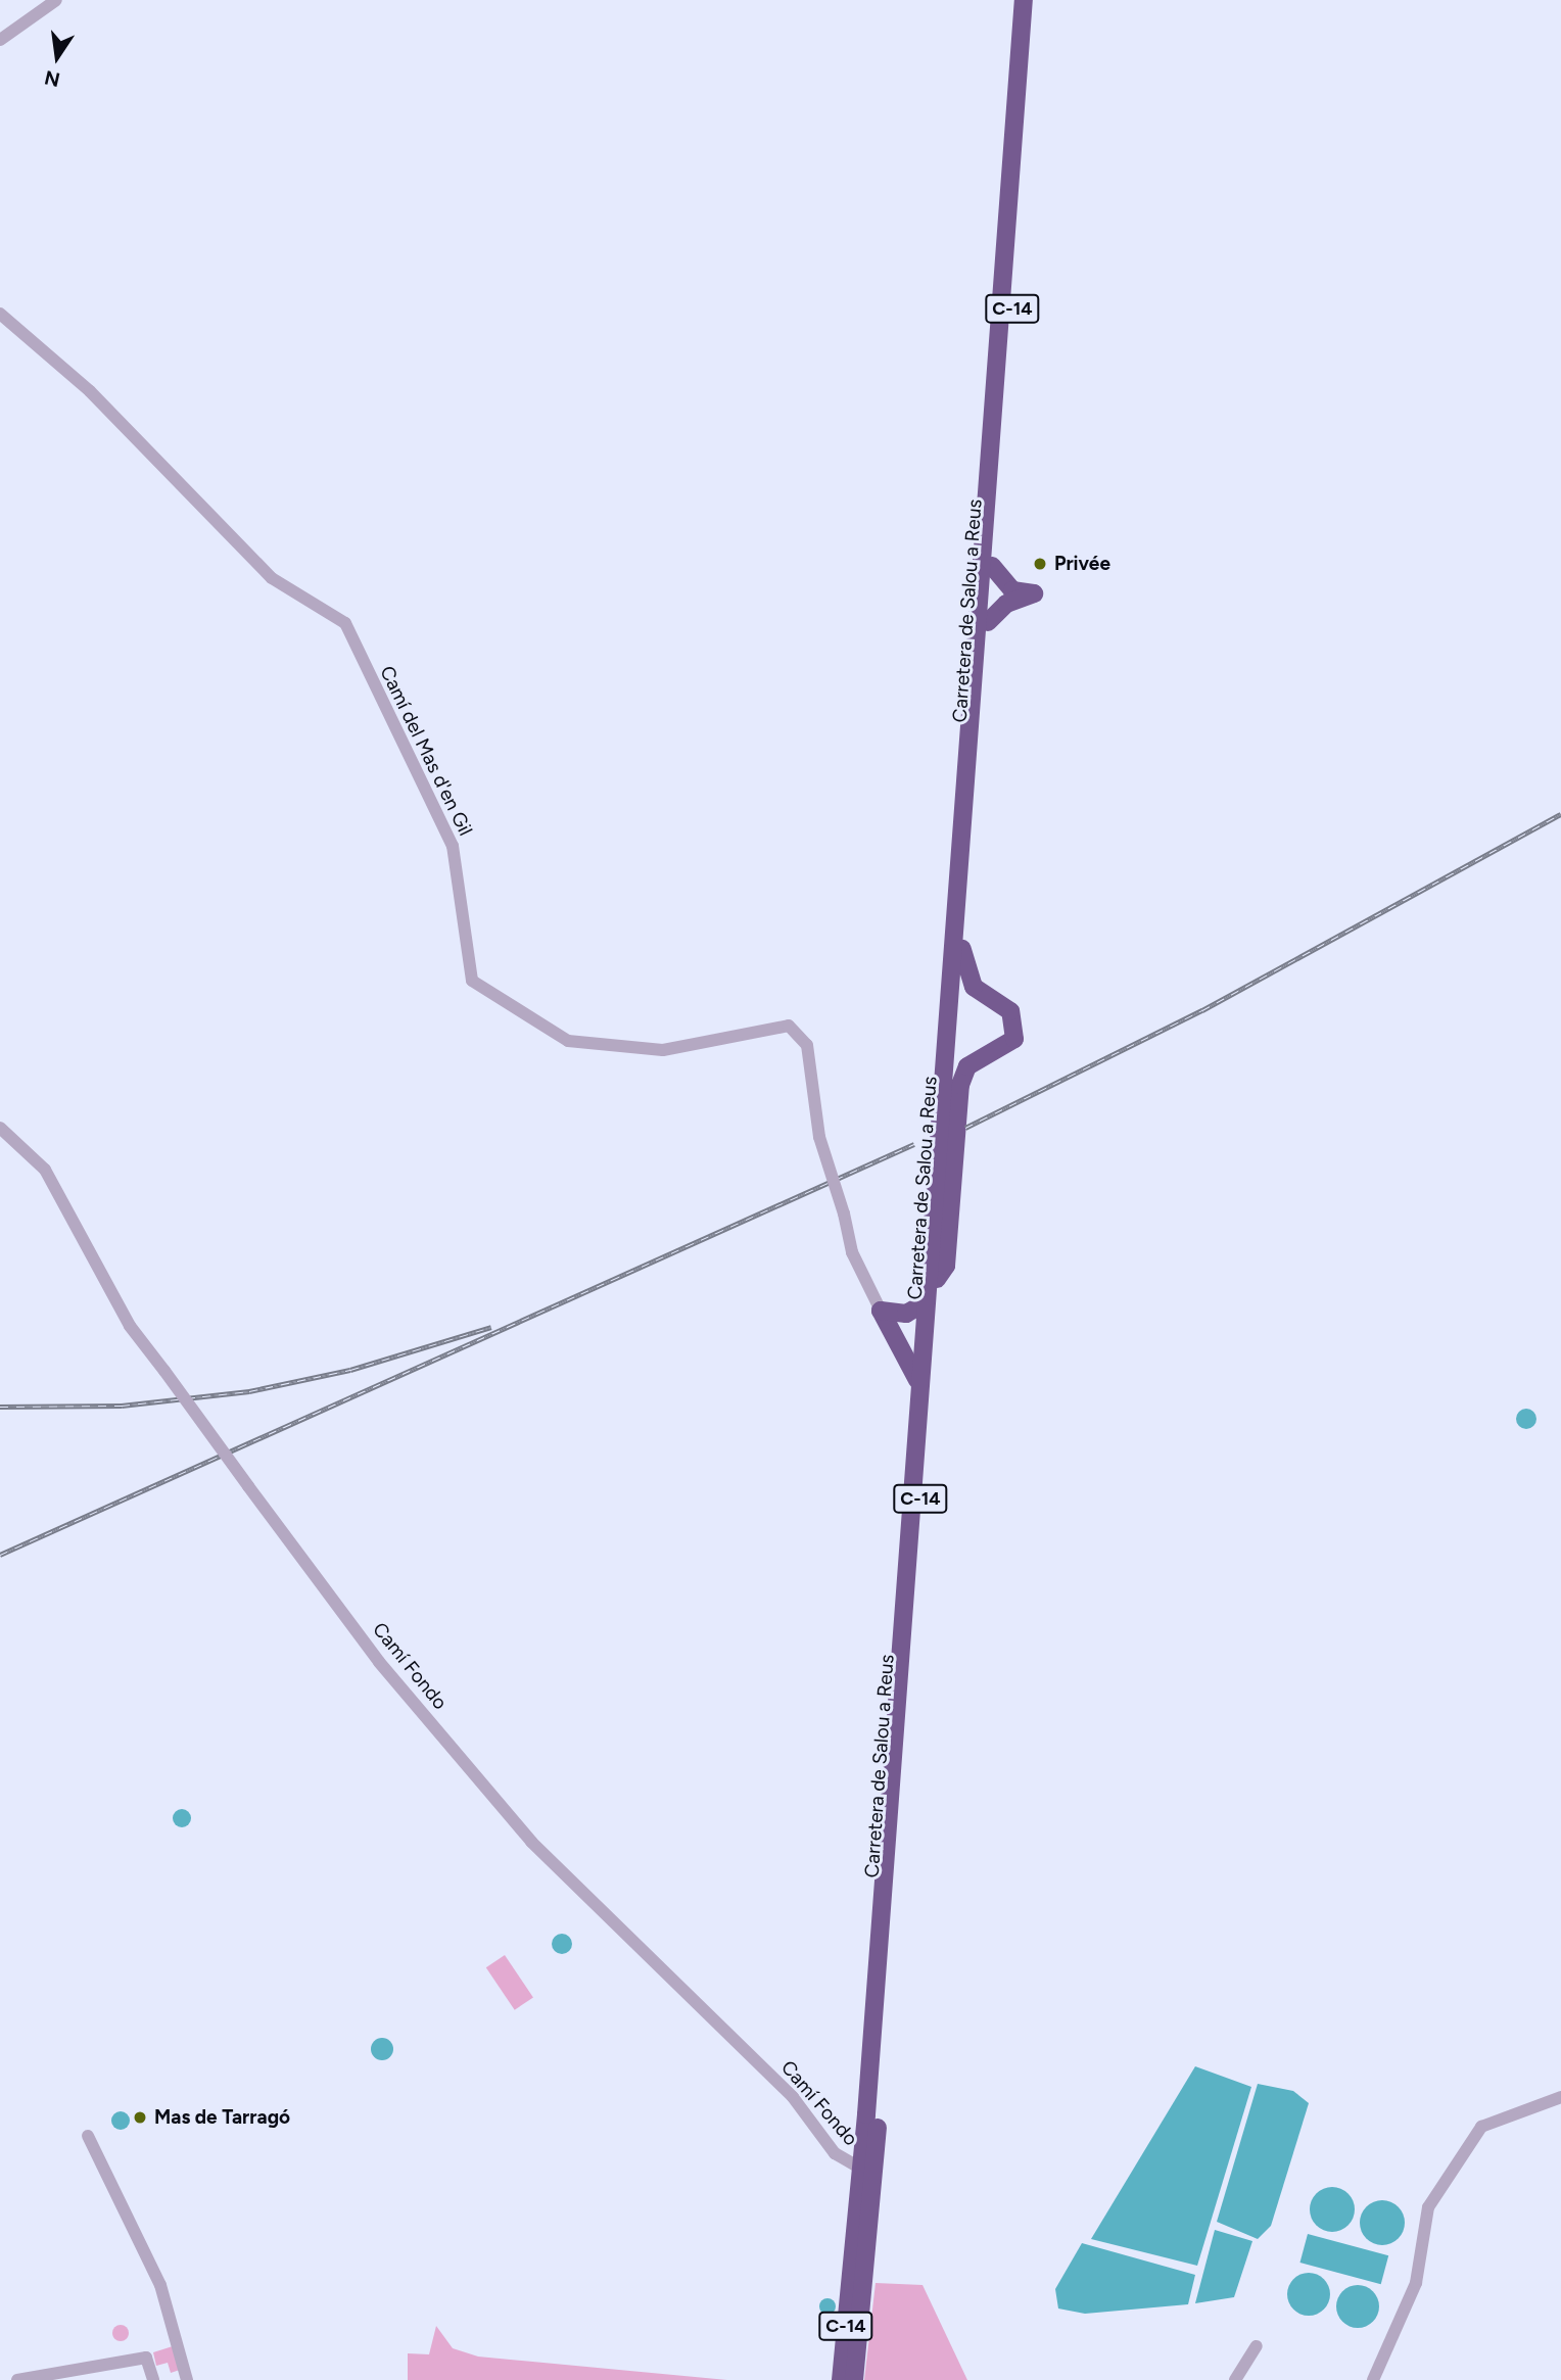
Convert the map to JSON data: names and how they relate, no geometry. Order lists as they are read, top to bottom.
{
  "streets": {
    "highway": ["C-14", "Carretera de Salou a Reus"],
    "street": ["Camí del Mas d'en Gil", "Camí Fondo"]
  },
  "crossings": [
    ["C-14", "Camí Fondo"]
  ],
  "places": ["Privée", "Mas de Tarragó"],
  "north": "bottom"
}
